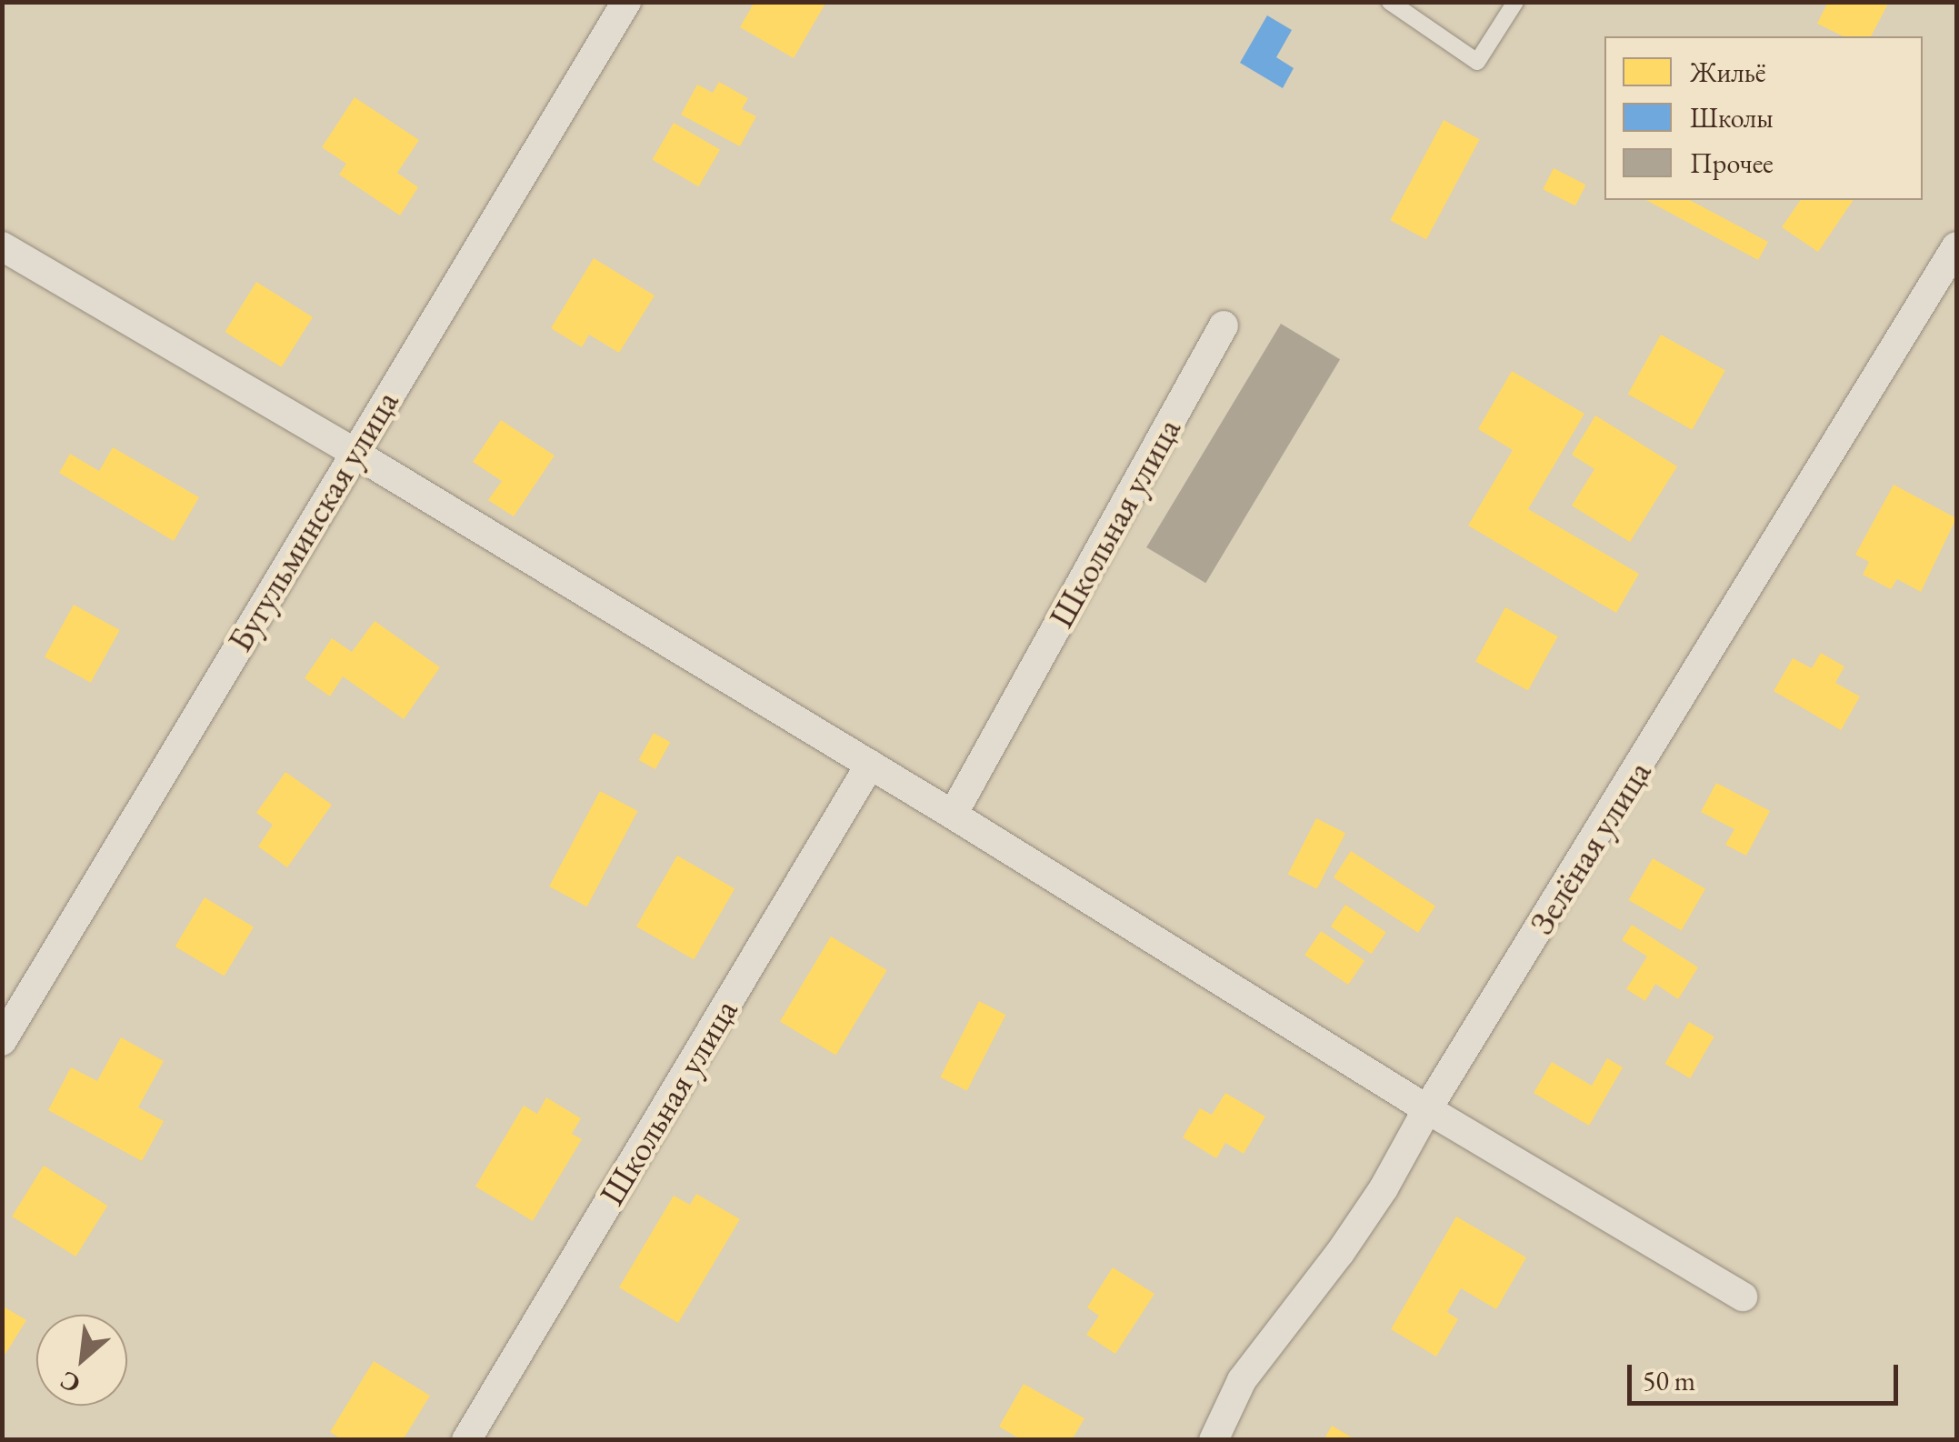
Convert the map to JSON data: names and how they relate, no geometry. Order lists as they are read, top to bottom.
{
  "streets": {
    "street": ["Бугульминская улица", "Школьная улица", "Зелёная улица"]
  },
  "legend": ["Жильё", "Школы", "Прочее"],
  "scale_bar": "50 m",
  "north": "bottom left"
}
